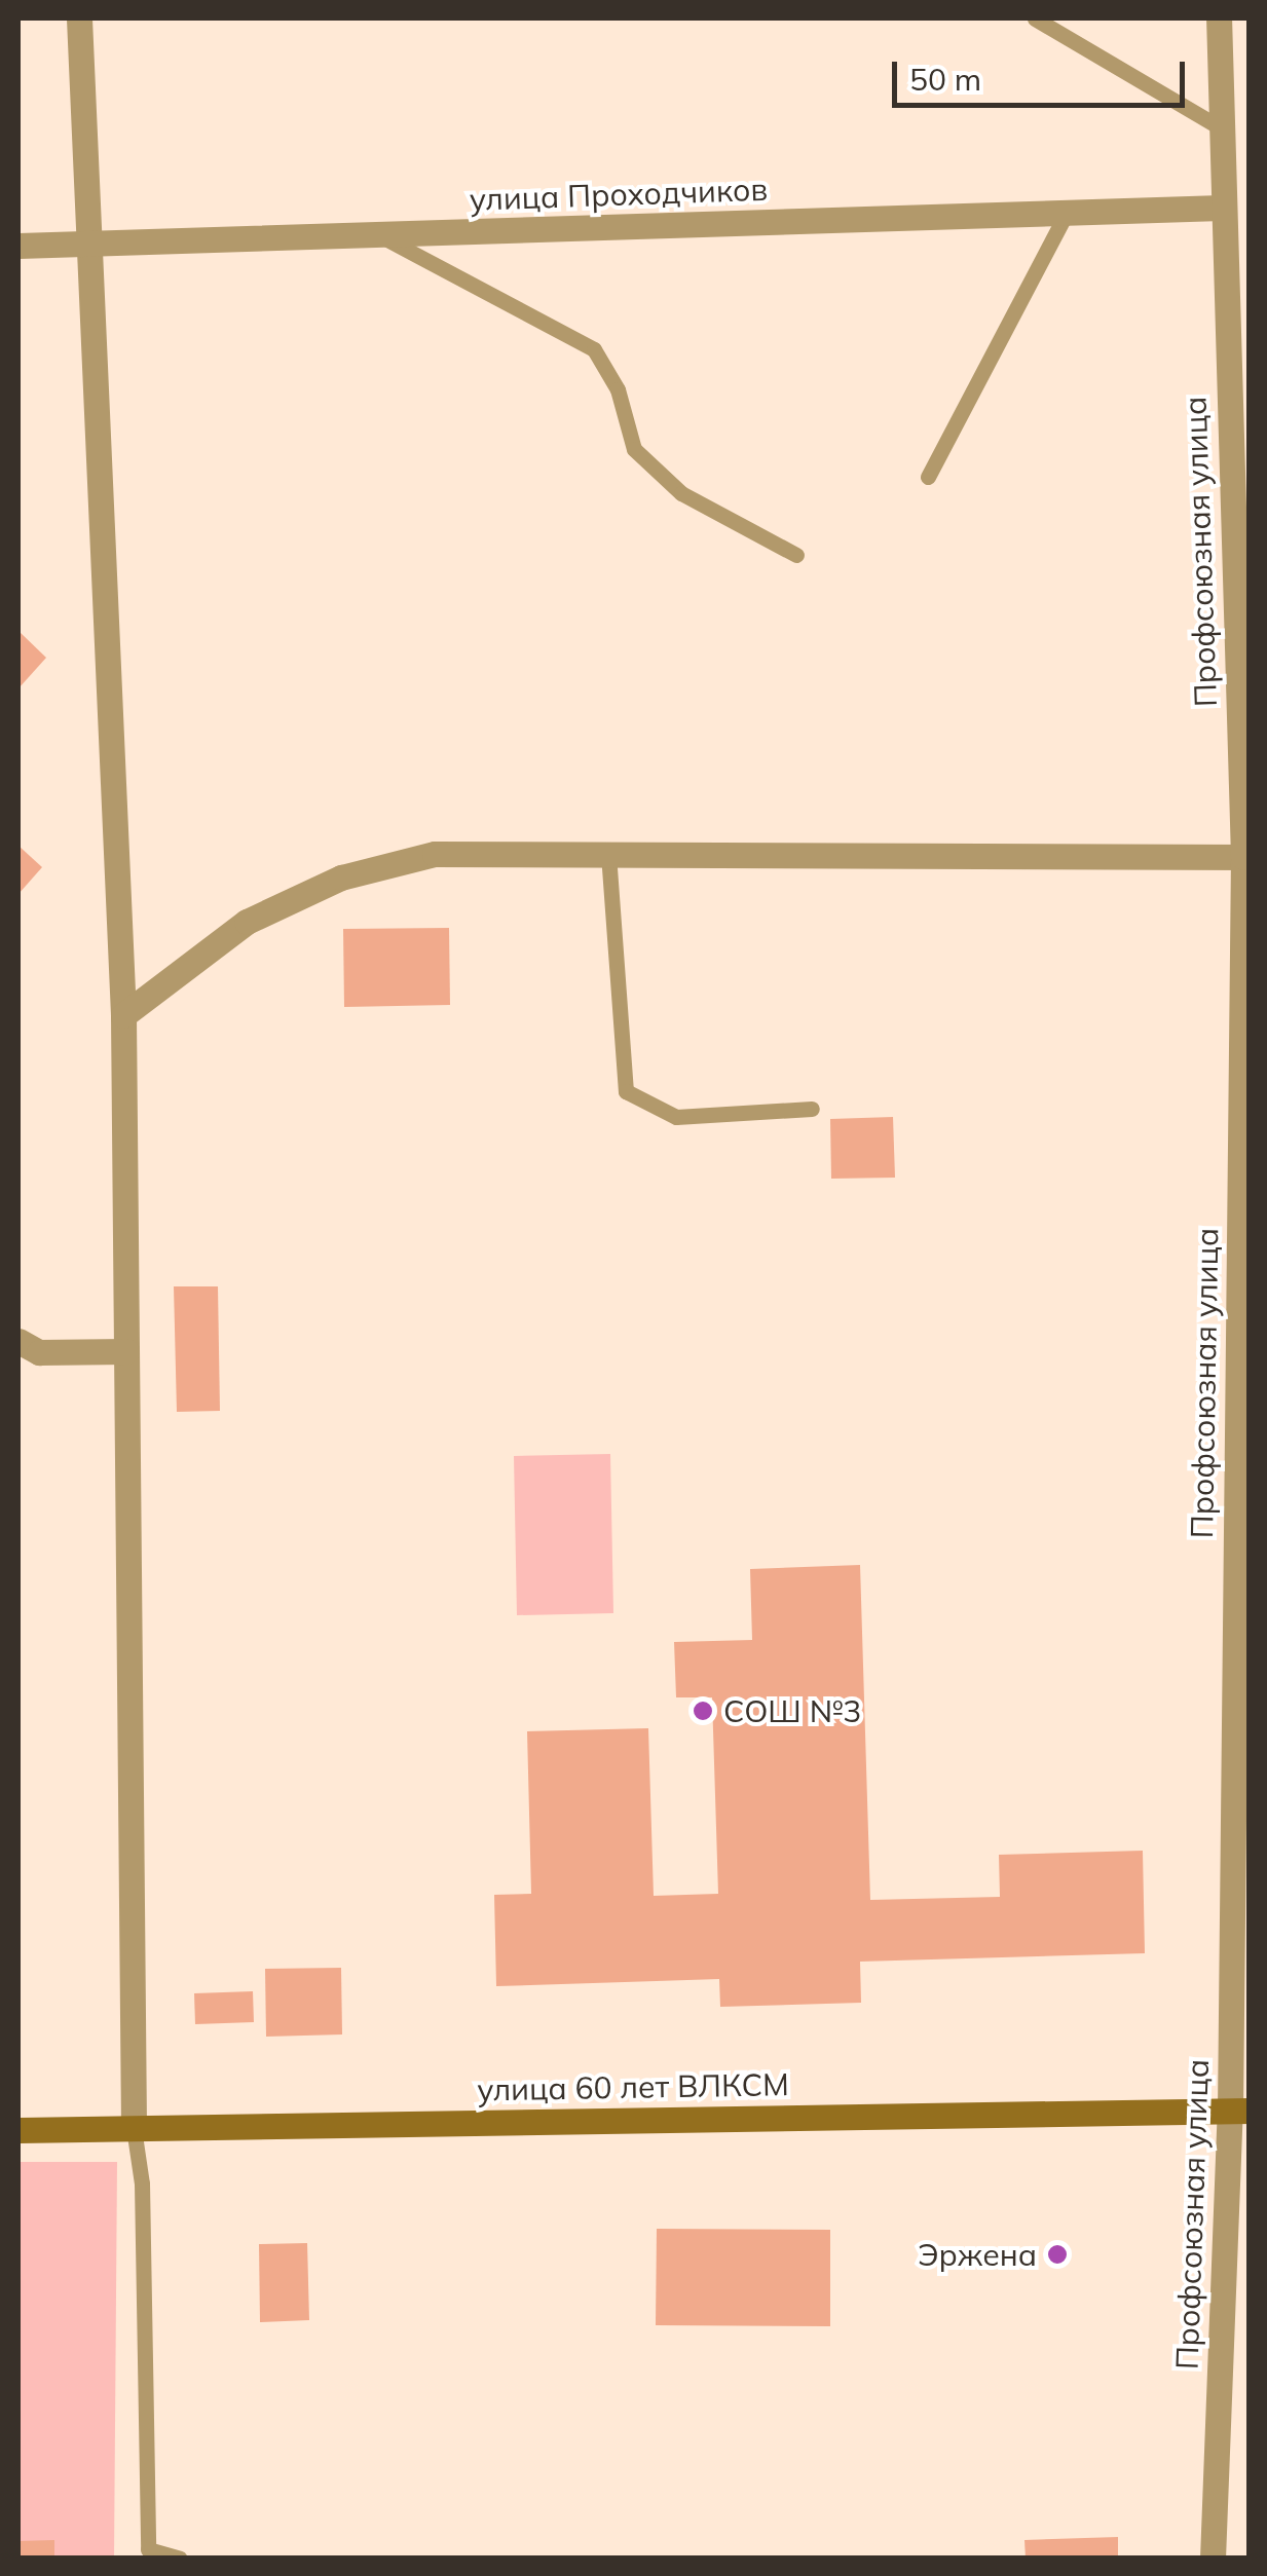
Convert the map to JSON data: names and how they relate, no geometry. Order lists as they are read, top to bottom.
{
  "streets": {
    "street": ["улица Проходчиков", "Профсоюзная улица", "улица 60 лет ВЛКСМ"]
  },
  "crossings": [
    ["улица Проходчиков", "Профсоюзная улица"],
    ["Профсоюзная улица", "улица 60 лет ВЛКСМ"]
  ],
  "places": ["СОШ №3", "Эржена"],
  "scale_bar": "50 m"
}
